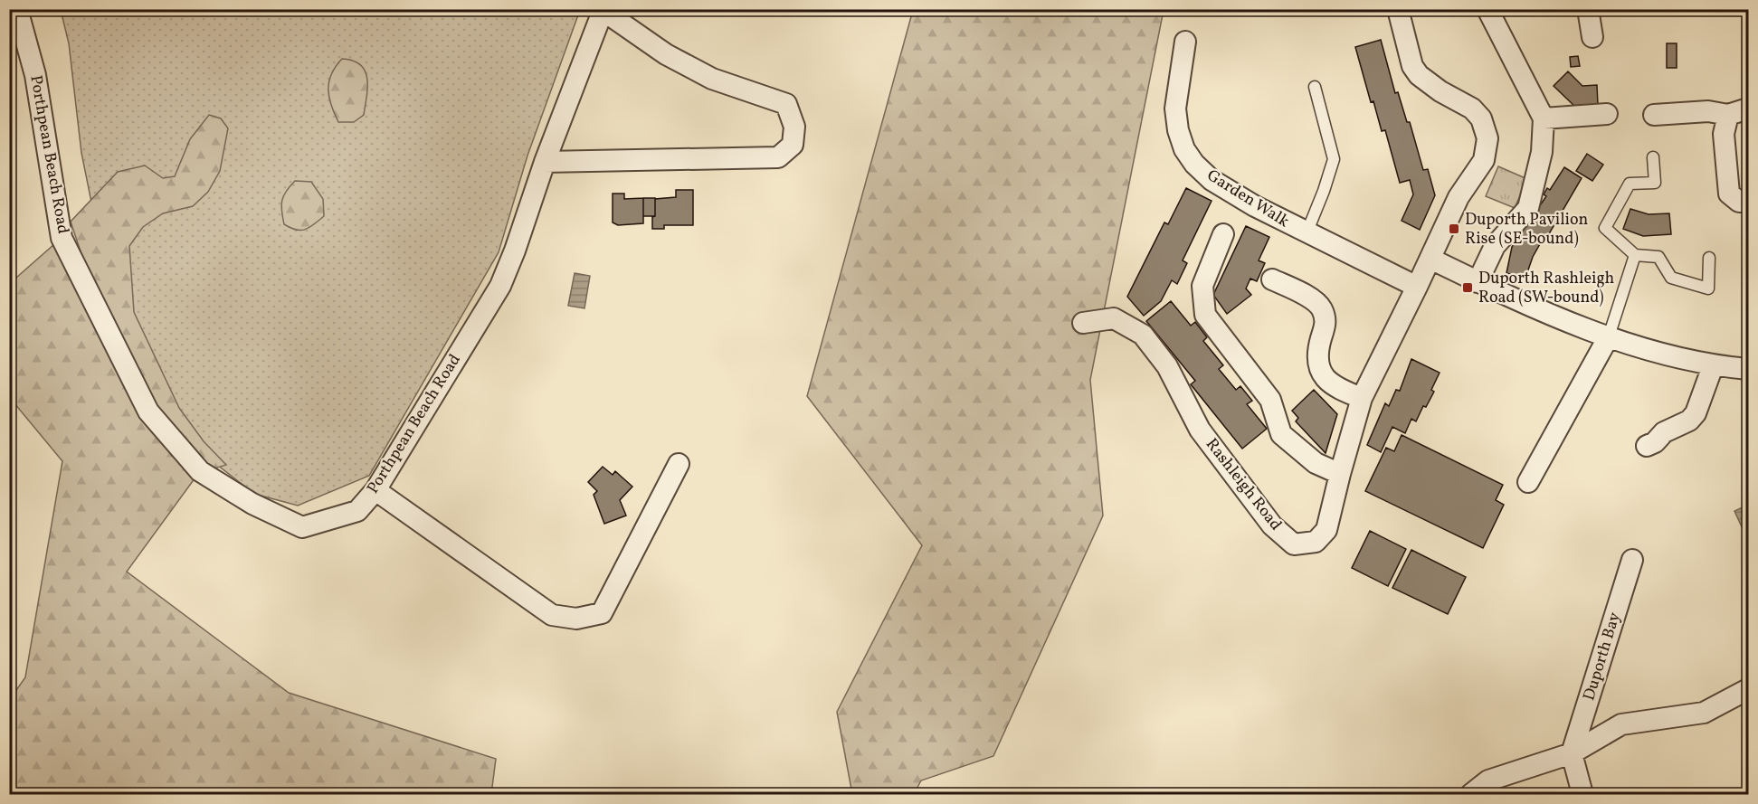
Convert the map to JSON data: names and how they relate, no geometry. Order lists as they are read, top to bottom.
{
  "streets": {
    "street": [
      "Porthpean Beach Road",
      "Garden Walk",
      "Rashleigh Road",
      "Duporth Bay"
    ]
  },
  "crossings": [
    ["Garden Walk", "Rashleigh Road"]
  ],
  "places": {
    "transit": ["Duporth Pavilion Rise (SE-bound)", "Duporth Rashleigh Road (SW-bound)"]
  }
}
